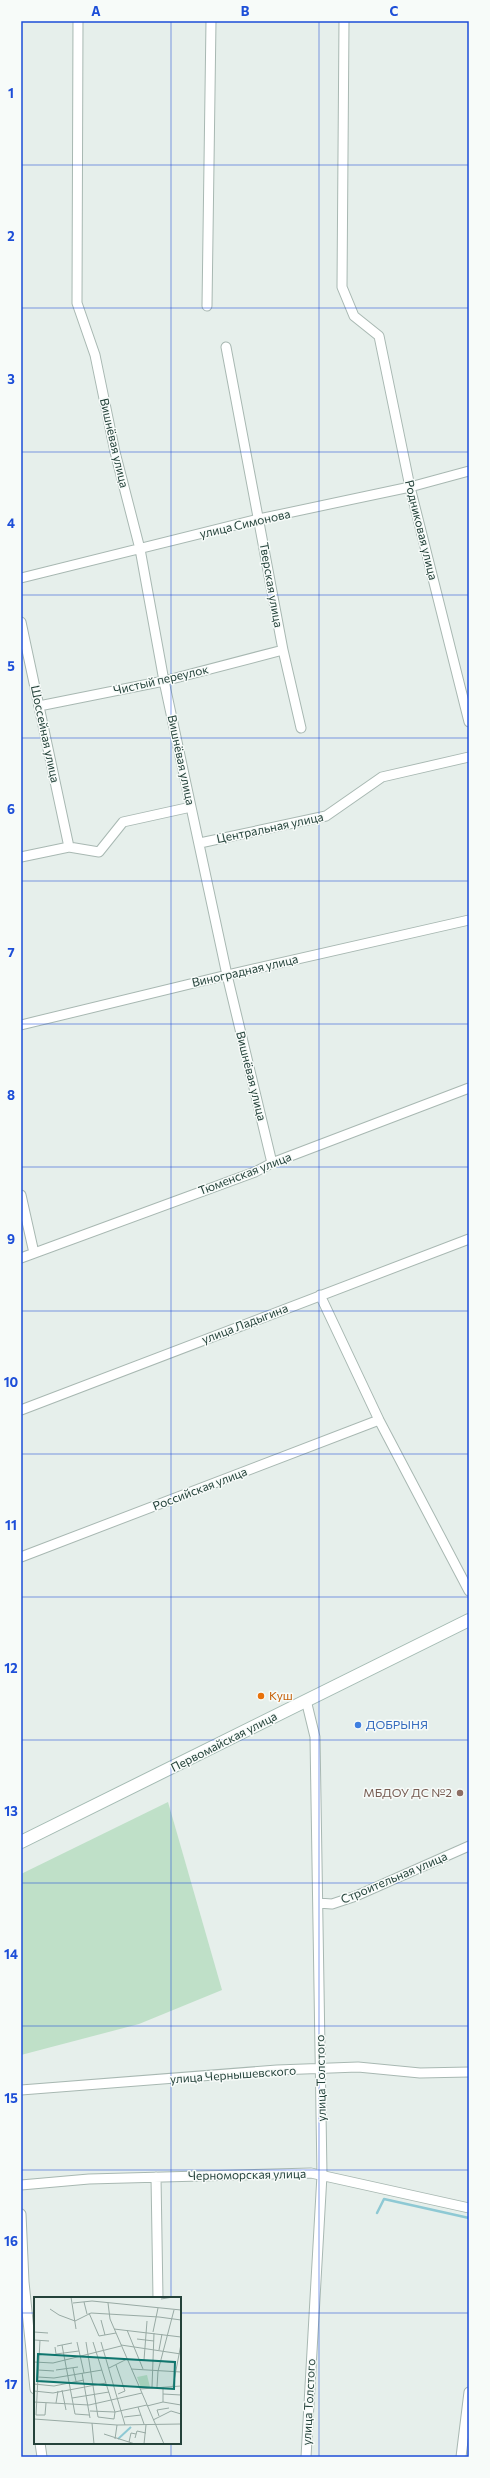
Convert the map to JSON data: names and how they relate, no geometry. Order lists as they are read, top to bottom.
{
  "streets": {
    "street": [
      "Вишнёвая улица",
      "улица Симонова",
      "Родниковая улица",
      "Тверская улица",
      "Чистый переулок",
      "Шоссейная улица",
      "Центральная улица",
      "Виноградная улица",
      "Тюменская улица",
      "улица Ладыгина",
      "Российская улица",
      "Первомайская улица",
      "Строительная улица",
      "улица Чернышевского",
      "улица Толстого",
      "Черноморская улица"
    ]
  },
  "crossings": [
    ["Вишнёвая улица", "улица Симонова"],
    ["Вишнёвая улица", "Чистый переулок"],
    ["Вишнёвая улица", "Центральная улица"],
    ["Вишнёвая улица", "Виноградная улица"],
    ["Вишнёвая улица", "Тюменская улица"],
    ["улица Симонова", "Родниковая улица"],
    ["улица Симонова", "Тверская улица"],
    ["Тверская улица", "Чистый переулок"],
    ["Чистый переулок", "Шоссейная улица"],
    ["Первомайская улица", "улица Толстого"],
    ["Строительная улица", "улица Толстого"],
    ["улица Чернышевского", "улица Толстого"],
    ["улица Толстого", "Черноморская улица"]
  ],
  "places": ["Куш", "ДОБРЫНЯ", "МБДОУ ДС №2"],
  "grid": {
    "columns": ["A", "B", "C"],
    "rows": [
      "1",
      "2",
      "3",
      "4",
      "5",
      "6",
      "7",
      "8",
      "9",
      "10",
      "11",
      "12",
      "13",
      "14",
      "15",
      "16",
      "17"
    ]
  }
}
